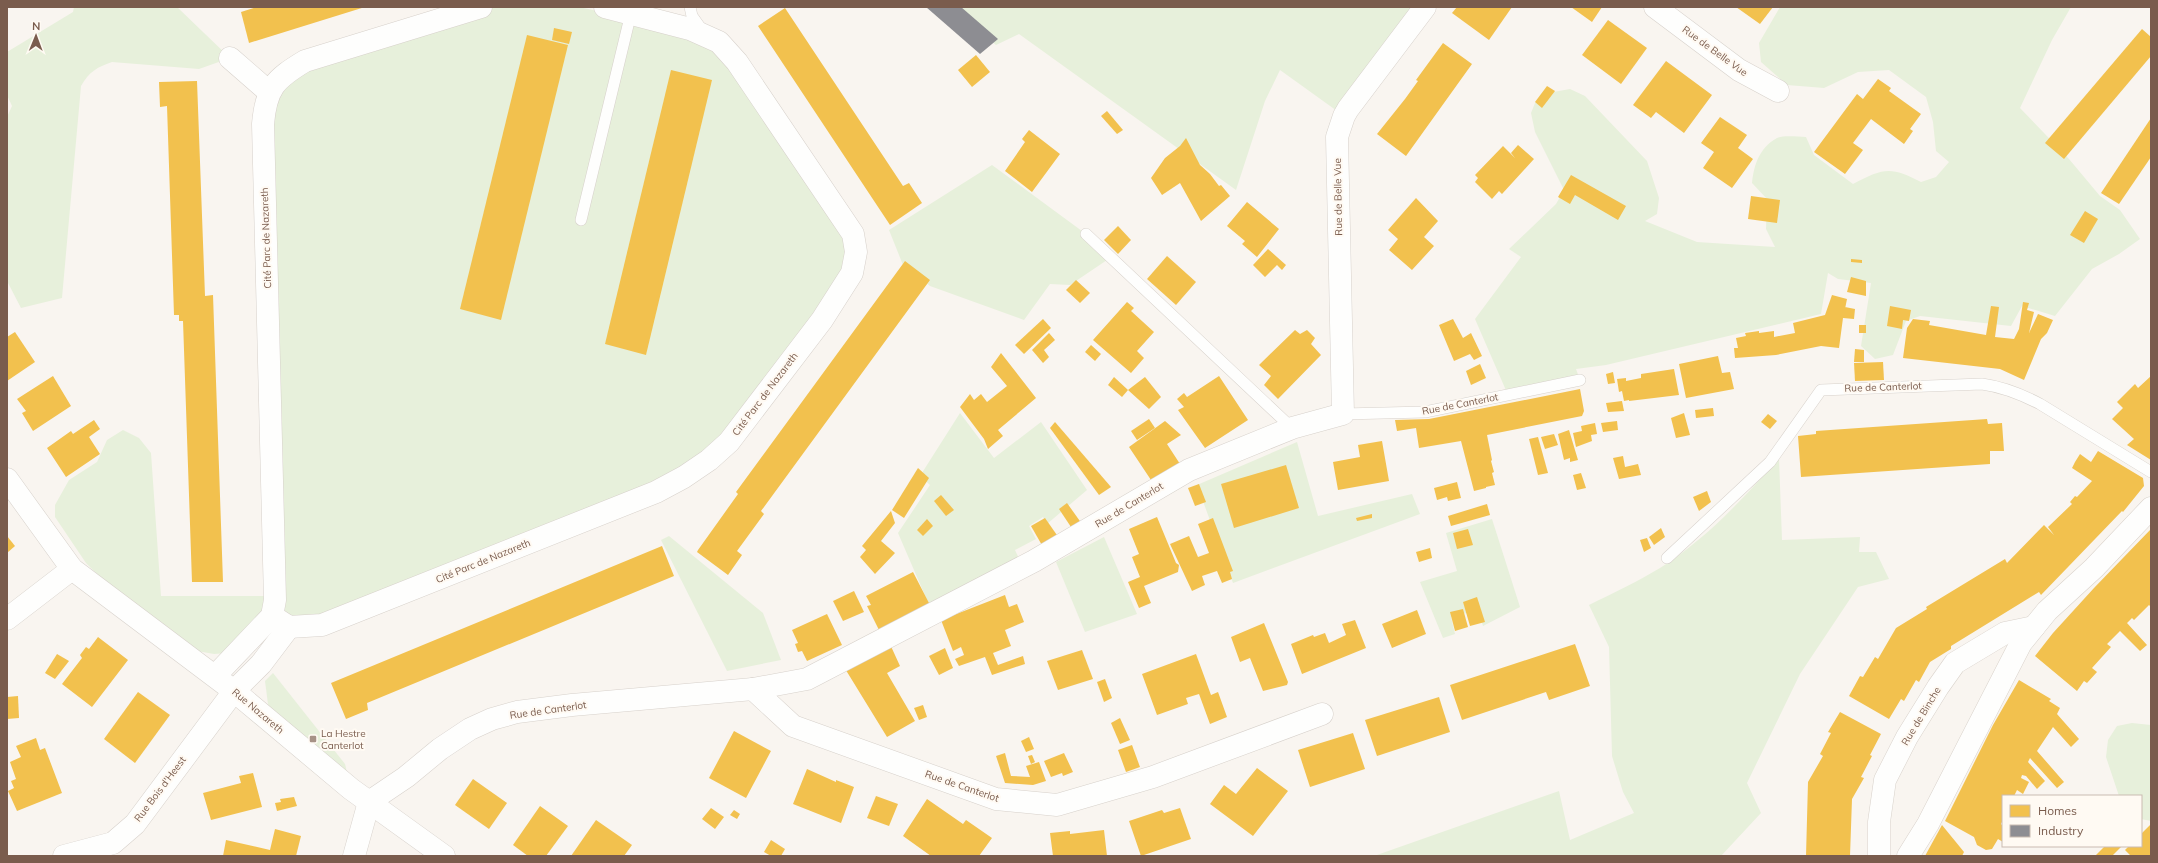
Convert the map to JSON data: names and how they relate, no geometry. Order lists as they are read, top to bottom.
{
  "streets": {
    "street": [
      "Rue de Belle Vue",
      "Cité Parc de Nazareth",
      "Rue de Canterlot",
      "Rue Nazareth",
      "Rue de Binche",
      "Rue Bois d'Heest"
    ]
  },
  "crossings": [
    ["Rue de Belle Vue", "Rue de Canterlot"],
    ["Cité Parc de Nazareth", "Rue Nazareth"],
    ["Cité Parc de Nazareth", "Rue Bois d'Heest"],
    ["Rue de Canterlot", "Rue Nazareth"],
    ["Rue Nazareth", "Rue Bois d'Heest"]
  ],
  "places": {
    "transit": ["La Hestre Canterlot"]
  },
  "legend": ["Homes", "Industry"],
  "north": "top"
}
